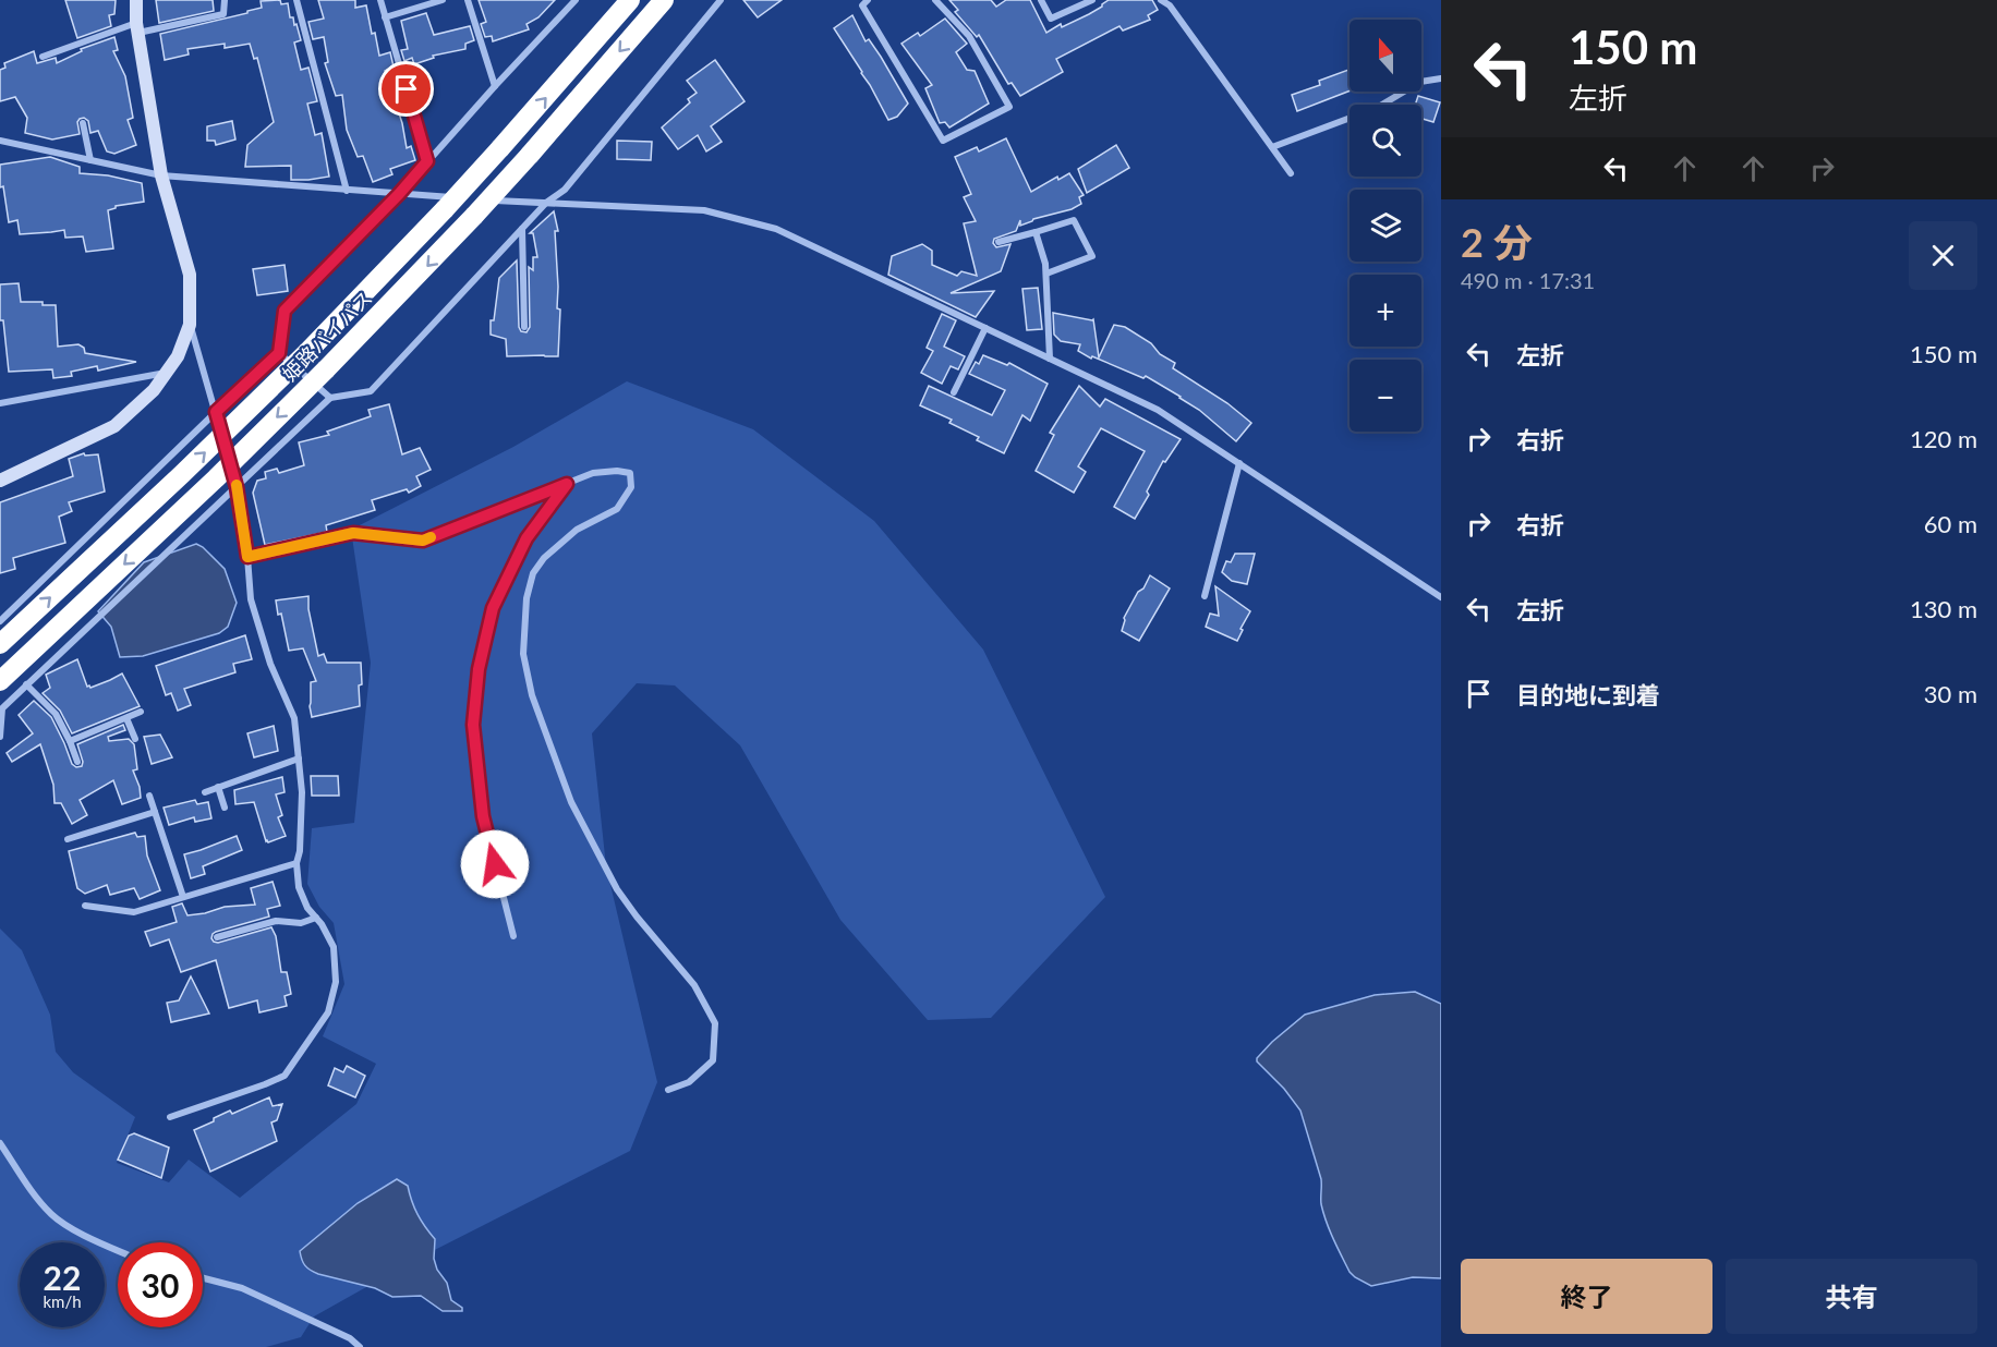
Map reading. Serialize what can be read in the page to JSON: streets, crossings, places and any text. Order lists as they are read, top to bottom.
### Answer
{
  "streets": {
    "highway": ["姫路バイパス"]
  },
  "north": "top",
  "page": {
    "turn": ["150 m", "左折"],
    "map_buttons": ["+", "−"],
    "heading": ["2 分", "490 m · 17:31"],
    "list": [
      {
        "name": "左折",
        "value": "150 m"
      },
      {
        "name": "右折",
        "value": "120 m"
      },
      {
        "name": "右折",
        "value": "60 m"
      },
      {
        "name": "左折",
        "value": "130 m"
      },
      {
        "name": "目的地に到着",
        "value": "30 m"
      }
    ],
    "speed": "22 km/h",
    "limit": "30",
    "buttons": ["終了", "共有"]
  }
}
